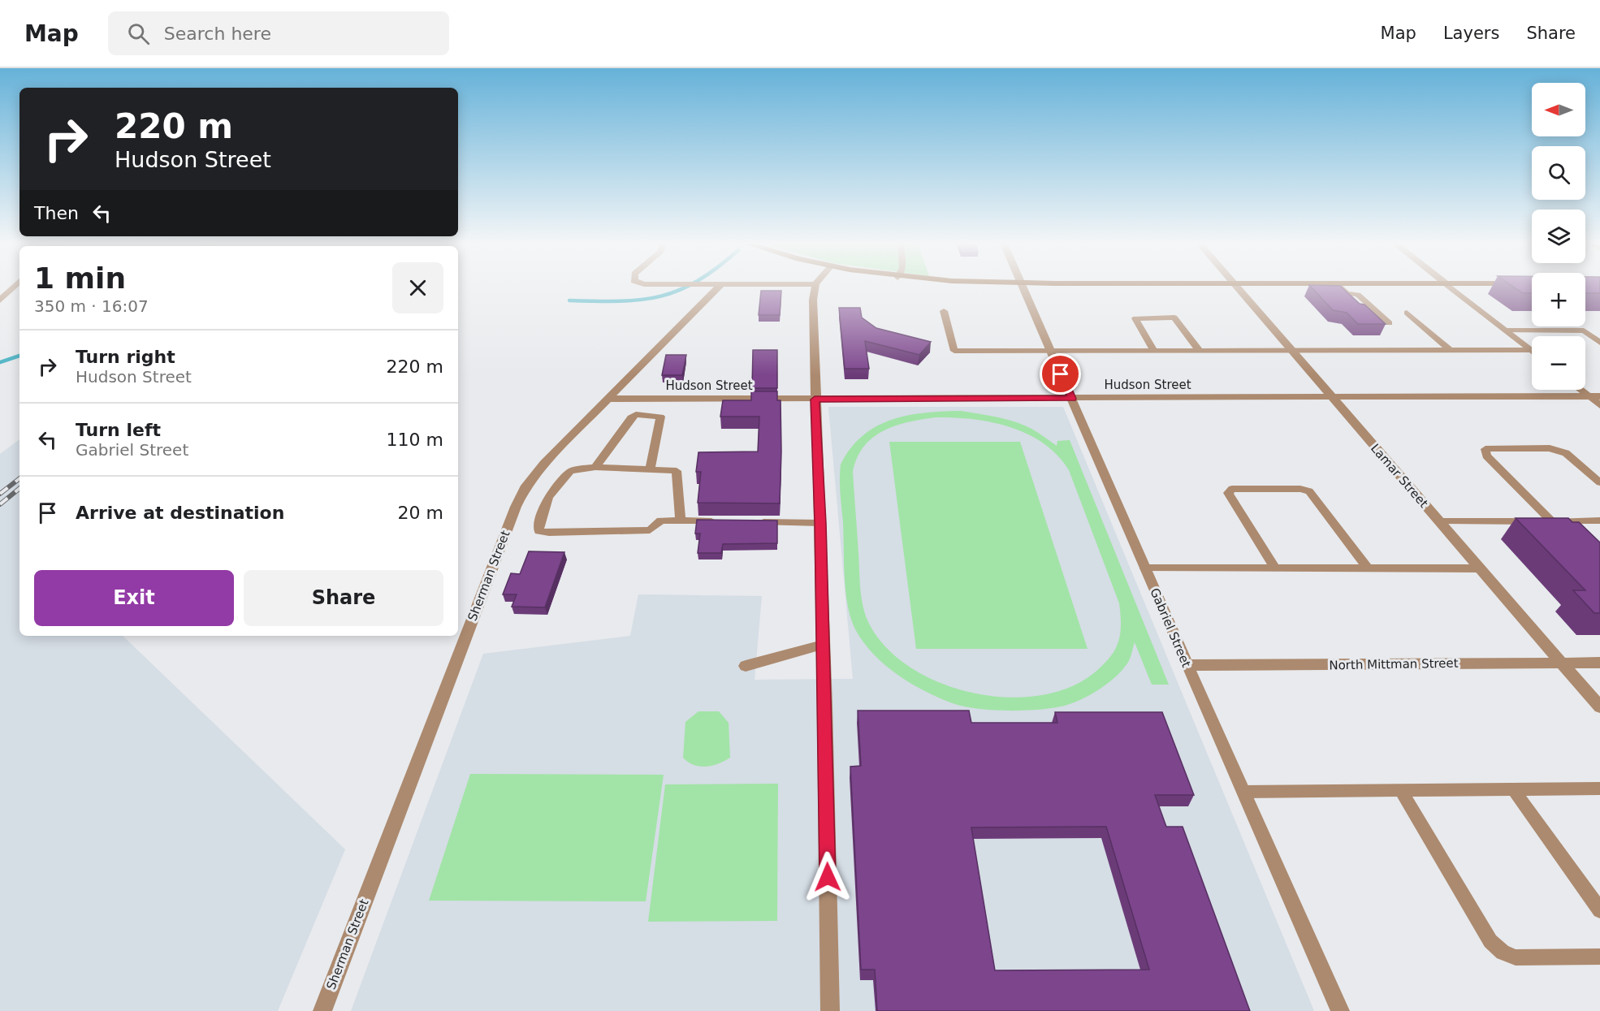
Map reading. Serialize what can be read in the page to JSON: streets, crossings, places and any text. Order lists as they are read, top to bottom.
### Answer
{
  "streets": {
    "street": [
      "Hudson Street",
      "Lamar Street",
      "Sherman Street",
      "Gabriel Street",
      "North Mittman Street"
    ]
  },
  "crossings": [
    ["Hudson Street", "Lamar Street"],
    ["Hudson Street", "Sherman Street"],
    ["Hudson Street", "Gabriel Street"],
    ["Lamar Street", "North Mittman Street"],
    ["Gabriel Street", "North Mittman Street"]
  ],
  "north": "left",
  "page": {
    "header": "Map",
    "search": "Search here",
    "nav": ["Map", "Layers", "Share"],
    "map_buttons": ["+", "−"],
    "turn": ["220 m", "Hudson Street"],
    "then": "Then",
    "heading": ["1 min", "350 m · 16:07"],
    "list": [
      {
        "name": "Turn right",
        "note": "Hudson Street",
        "value": "220 m"
      },
      {
        "name": "Turn left",
        "note": "Gabriel Street",
        "value": "110 m"
      },
      {
        "name": "Arrive at destination",
        "value": "20 m"
      }
    ],
    "buttons": ["Exit", "Share"]
  }
}
